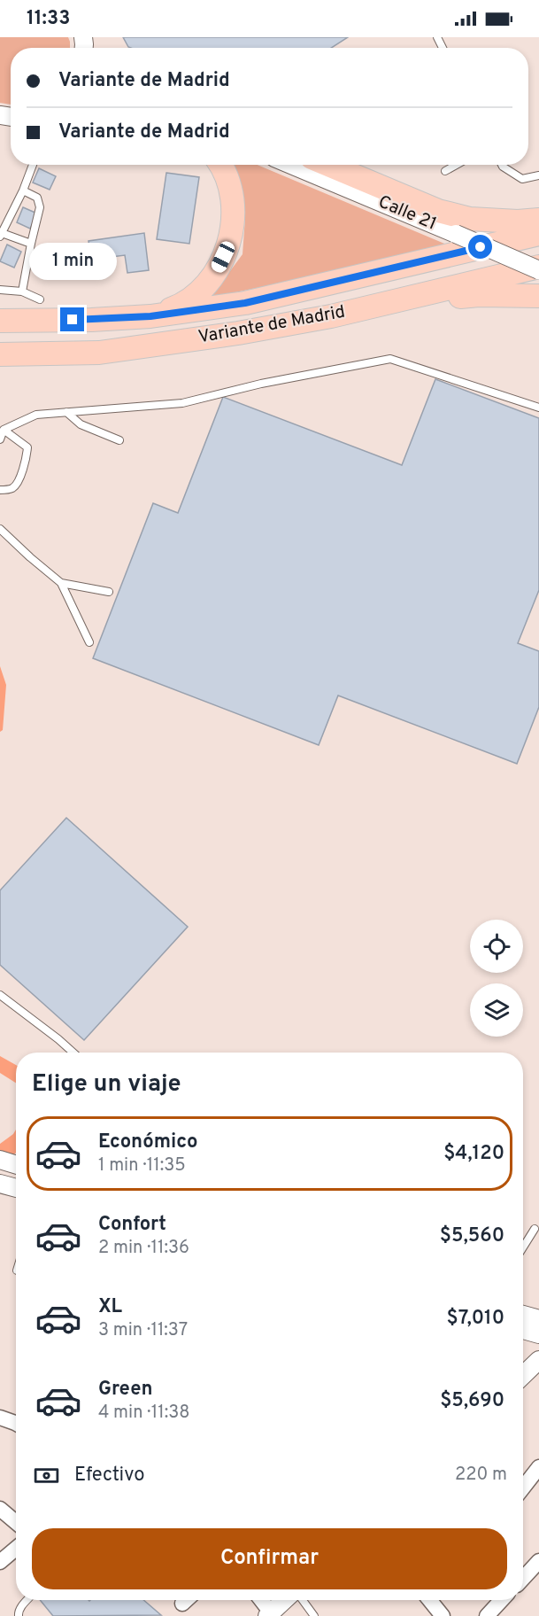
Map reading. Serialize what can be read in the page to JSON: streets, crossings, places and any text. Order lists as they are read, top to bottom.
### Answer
{
  "streets": {
    "main road": ["Variante de Madrid"],
    "street": ["Calle 21"]
  },
  "crossings": [
    ["Calle 21", "Variante de Madrid"]
  ],
  "page": {
    "status": "11:33",
    "banner": ["Variante de Madrid", "Variante de Madrid"],
    "bubble": "1 min",
    "heading": "Elige un viaje",
    "list": [
      {
        "name": "Económico",
        "note": "1 min · 11:35",
        "value": "$4,120"
      },
      {
        "name": "Confort",
        "note": "2 min · 11:36",
        "value": "$5,560"
      },
      {
        "name": "XL",
        "note": "3 min · 11:37",
        "value": "$7,010"
      },
      {
        "name": "Green",
        "note": "4 min · 11:38",
        "value": "$5,690"
      }
    ],
    "pay": ["Efectivo", "220 m"],
    "buttons": "Confirmar"
  }
}
